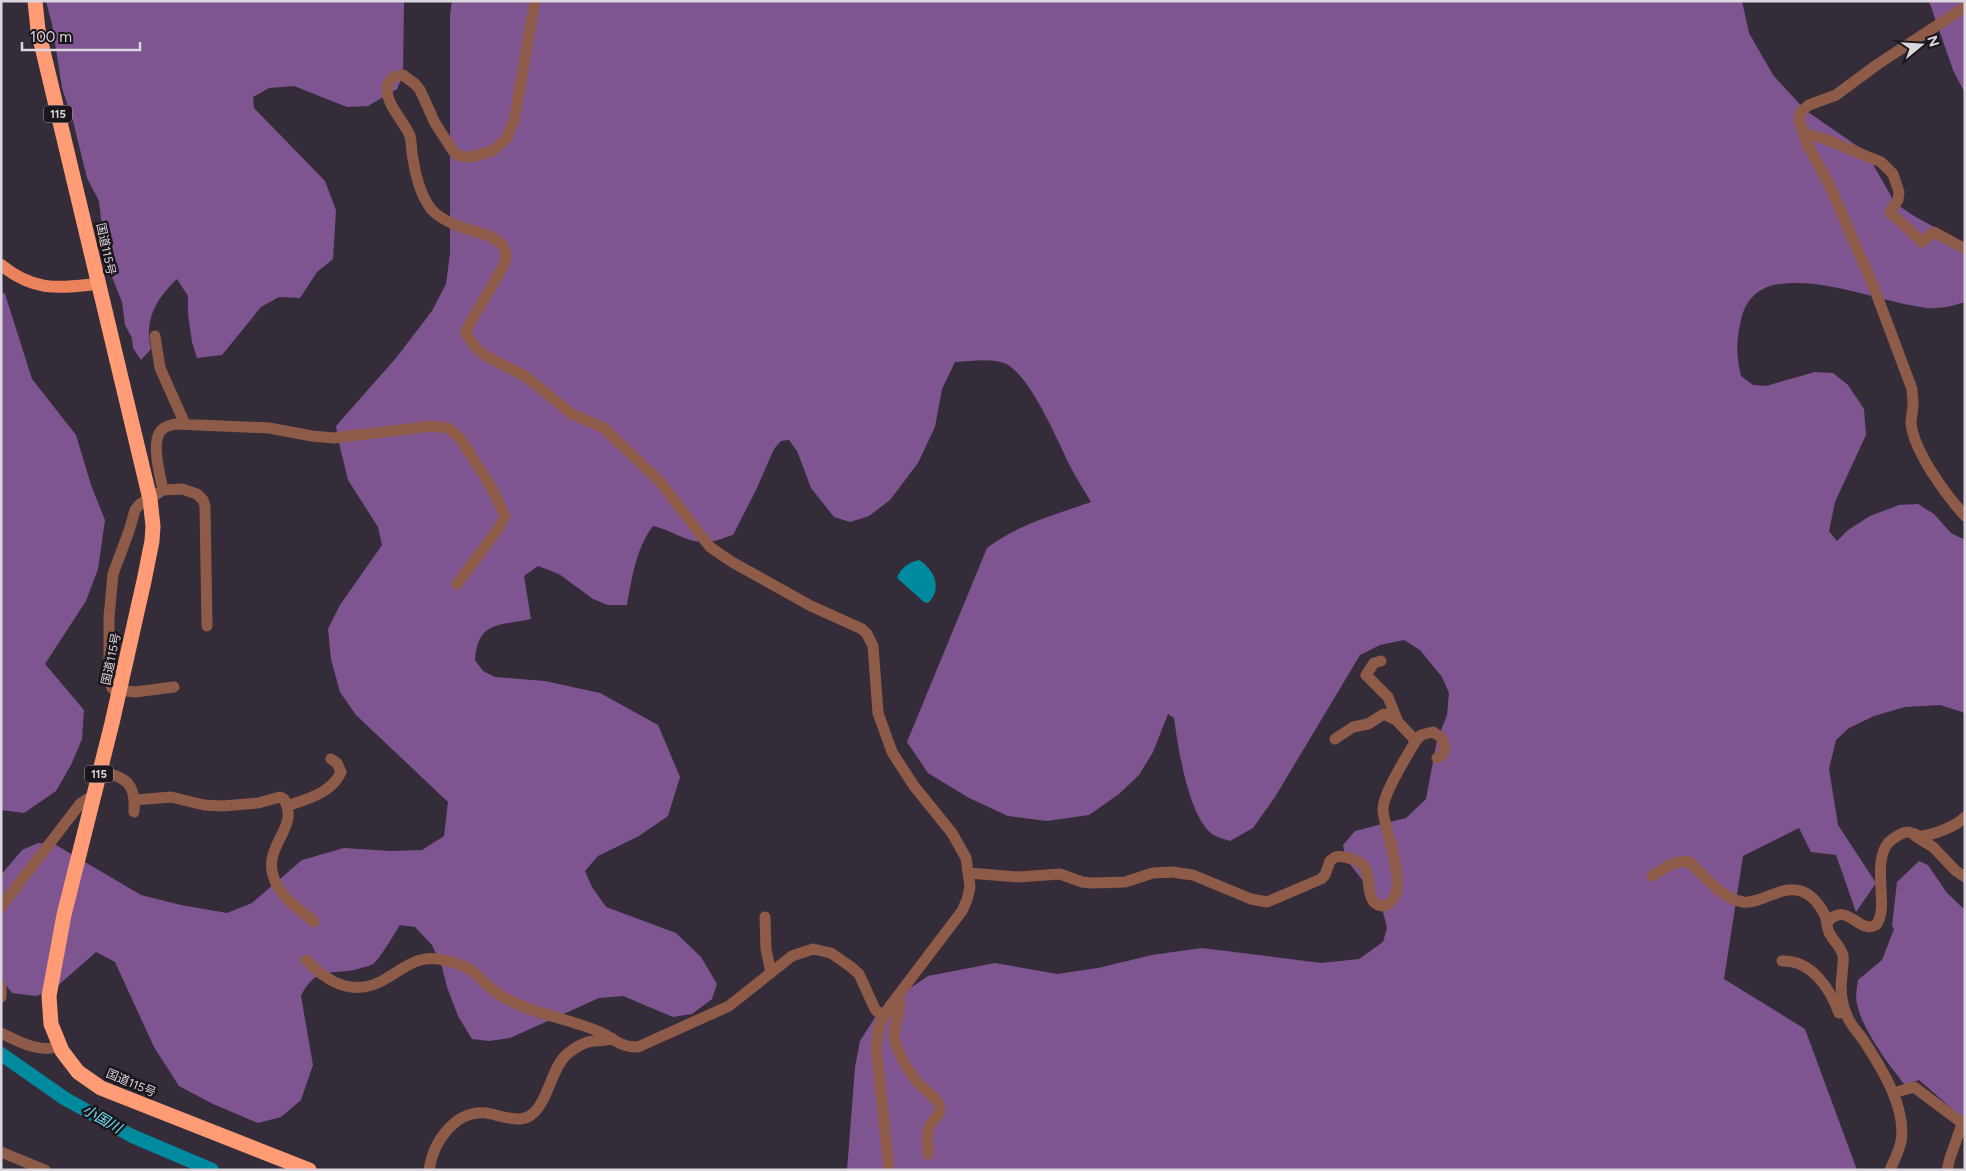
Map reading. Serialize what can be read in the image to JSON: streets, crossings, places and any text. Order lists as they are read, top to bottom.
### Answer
{
  "streets": {
    "highway": ["115", "国道115号"]
  },
  "water": ["小国川"],
  "scale_bar": "100 m",
  "north": "right"
}
